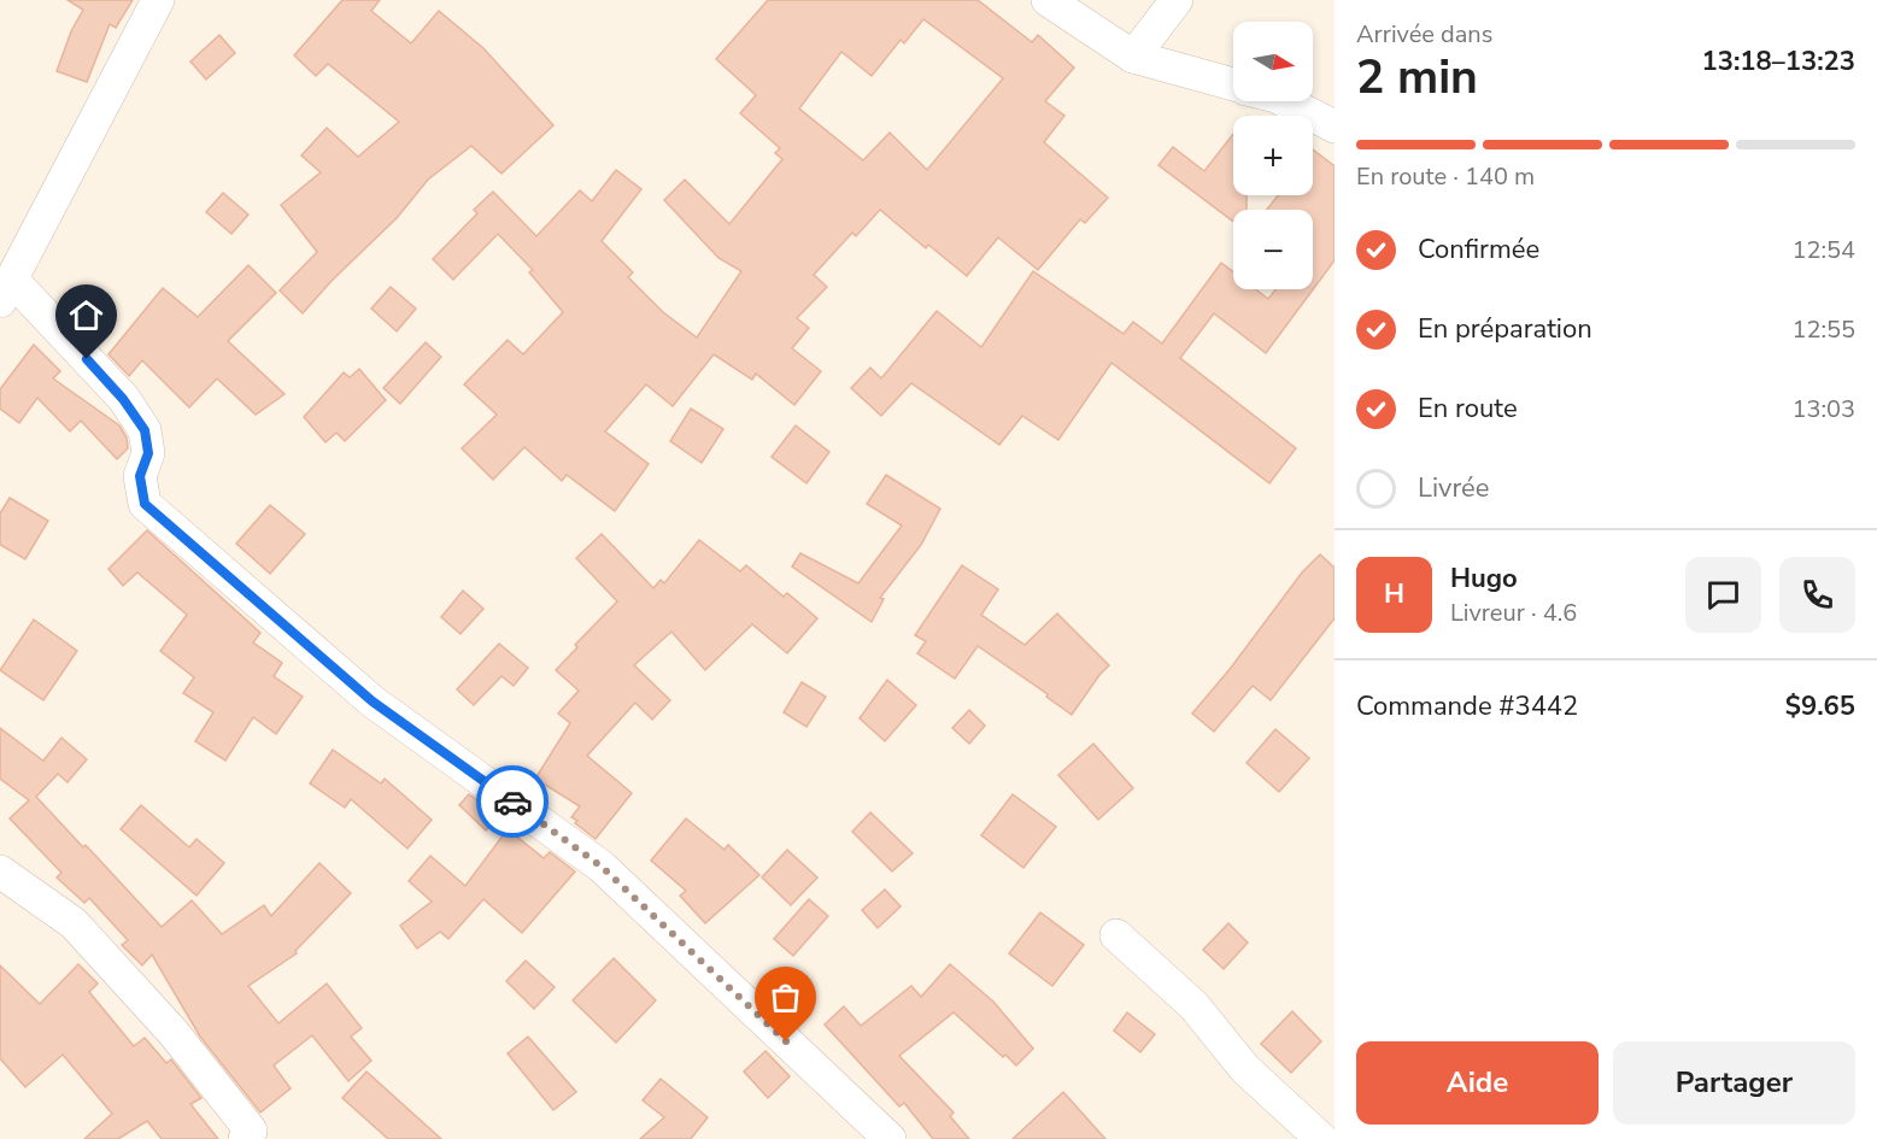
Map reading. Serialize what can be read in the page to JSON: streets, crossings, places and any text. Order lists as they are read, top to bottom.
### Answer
{
  "north": "right",
  "page": {
    "heading": ["2 min", "Arrivée dans", "13:18–13:23"],
    "panel": [
      "Hugo",
      "Livreur · 4.6",
      "Commande #3442",
      "$9.65"
    ],
    "map_buttons": ["+", "−"],
    "bar": "En route · 140 m",
    "list": [
      ["Confirmée", "12:54"],
      ["En préparation", "12:55"],
      ["En route", "13:03"],
      "Livrée"
    ],
    "round": "H",
    "buttons": ["Aide", "Partager"]
  }
}
